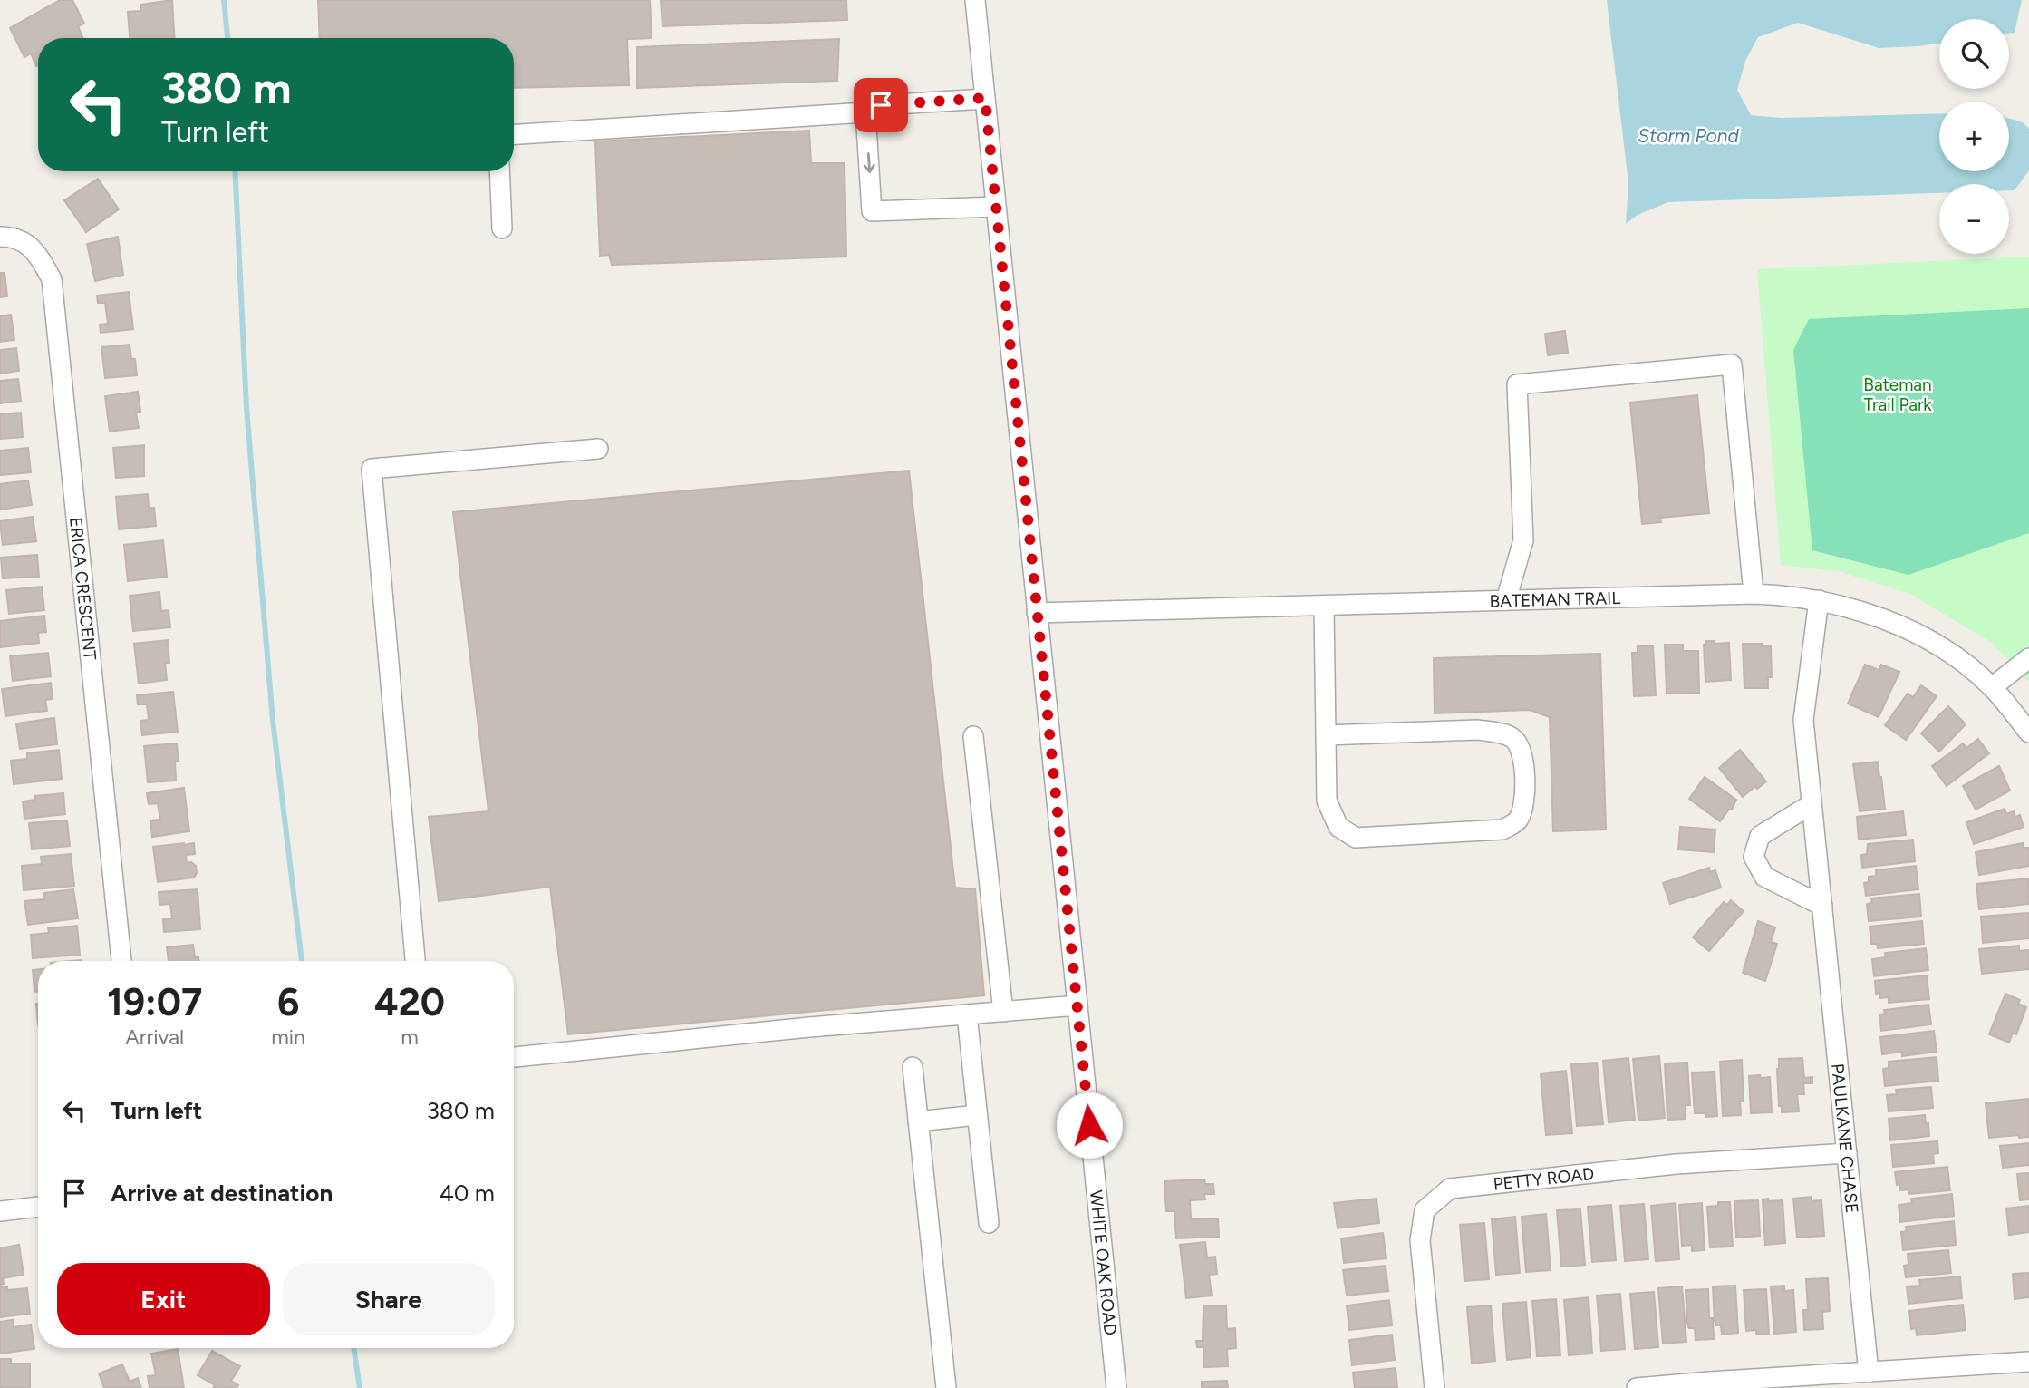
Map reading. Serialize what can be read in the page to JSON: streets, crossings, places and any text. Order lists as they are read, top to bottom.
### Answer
{
  "streets": {
    "street": [
      "ERICA CRESCENT",
      "BATEMAN TRAIL",
      "PAULKANE CHASE",
      "PETTY ROAD",
      "WHITE OAK ROAD"
    ]
  },
  "crossings": [
    ["BATEMAN TRAIL", "PAULKANE CHASE"],
    ["BATEMAN TRAIL", "WHITE OAK ROAD"],
    ["PAULKANE CHASE", "PETTY ROAD"]
  ],
  "water": ["Storm Pond"],
  "parks": ["Bateman Trail Park"],
  "page": {
    "map_buttons": ["+", "−"],
    "turn": ["380 m", "Turn left"],
    "eta": [
      "19:07",
      "Arrival",
      "6",
      "min",
      "420",
      "m"
    ],
    "list": [
      {
        "name": "Turn left",
        "value": "380 m"
      },
      {
        "name": "Arrive at destination",
        "value": "40 m"
      }
    ],
    "buttons": ["Exit", "Share"]
  }
}
